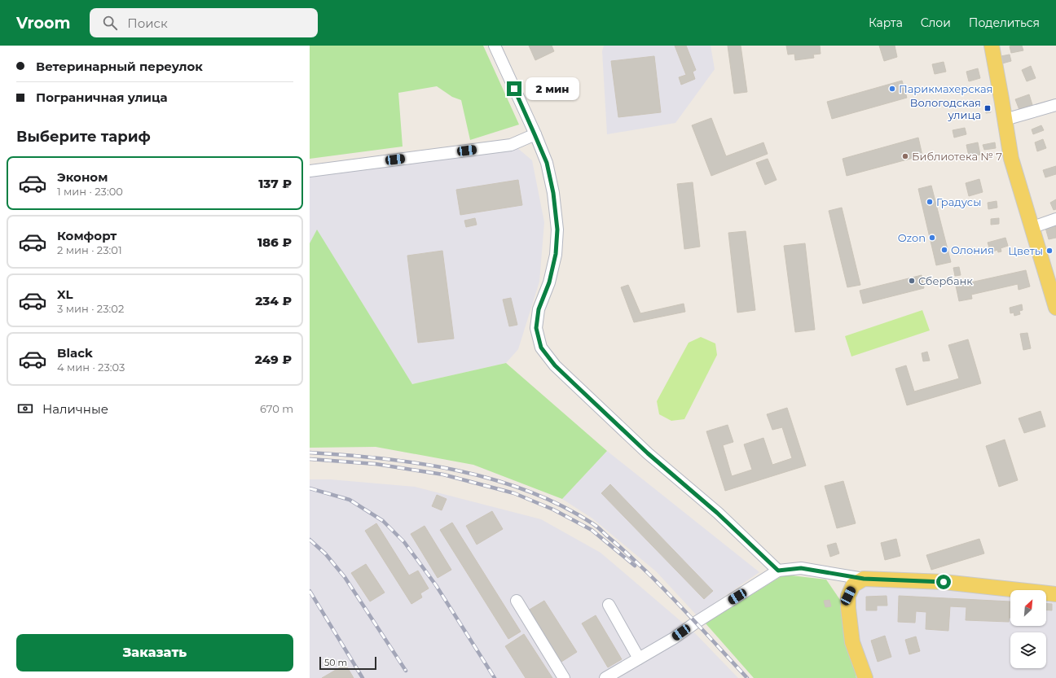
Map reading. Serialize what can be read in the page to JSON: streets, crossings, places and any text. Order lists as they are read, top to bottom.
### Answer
{
  "places": {
    "other": [
      "Парикмахерская",
      "Библиотека № 7",
      "Градусы",
      "Ozon",
      "Олония",
      "Цветы",
      "Сбербанк"
    ],
    "transit": ["Вологодская улица"]
  },
  "scale_bar": "50 m",
  "north": "top right",
  "page": {
    "header": "Vroom",
    "search": "Поиск",
    "nav": ["Карта", "Слои", "Поделиться"],
    "banner": ["Ветеринарный переулок", "Пограничная улица"],
    "bubble": "2 мин",
    "heading": "Выберите тариф",
    "list": [
      {
        "name": "Эконом",
        "note": "1 мин · 23:00",
        "value": "137 ₽"
      },
      {
        "name": "Комфорт",
        "note": "2 мин · 23:01",
        "value": "186 ₽"
      },
      {
        "name": "XL",
        "note": "3 мин · 23:02",
        "value": "234 ₽"
      },
      {
        "name": "Black",
        "note": "4 мин · 23:03",
        "value": "249 ₽"
      }
    ],
    "pay": ["Наличные", "670 m"],
    "buttons": "Заказать",
    "scale": "50 m"
  }
}
